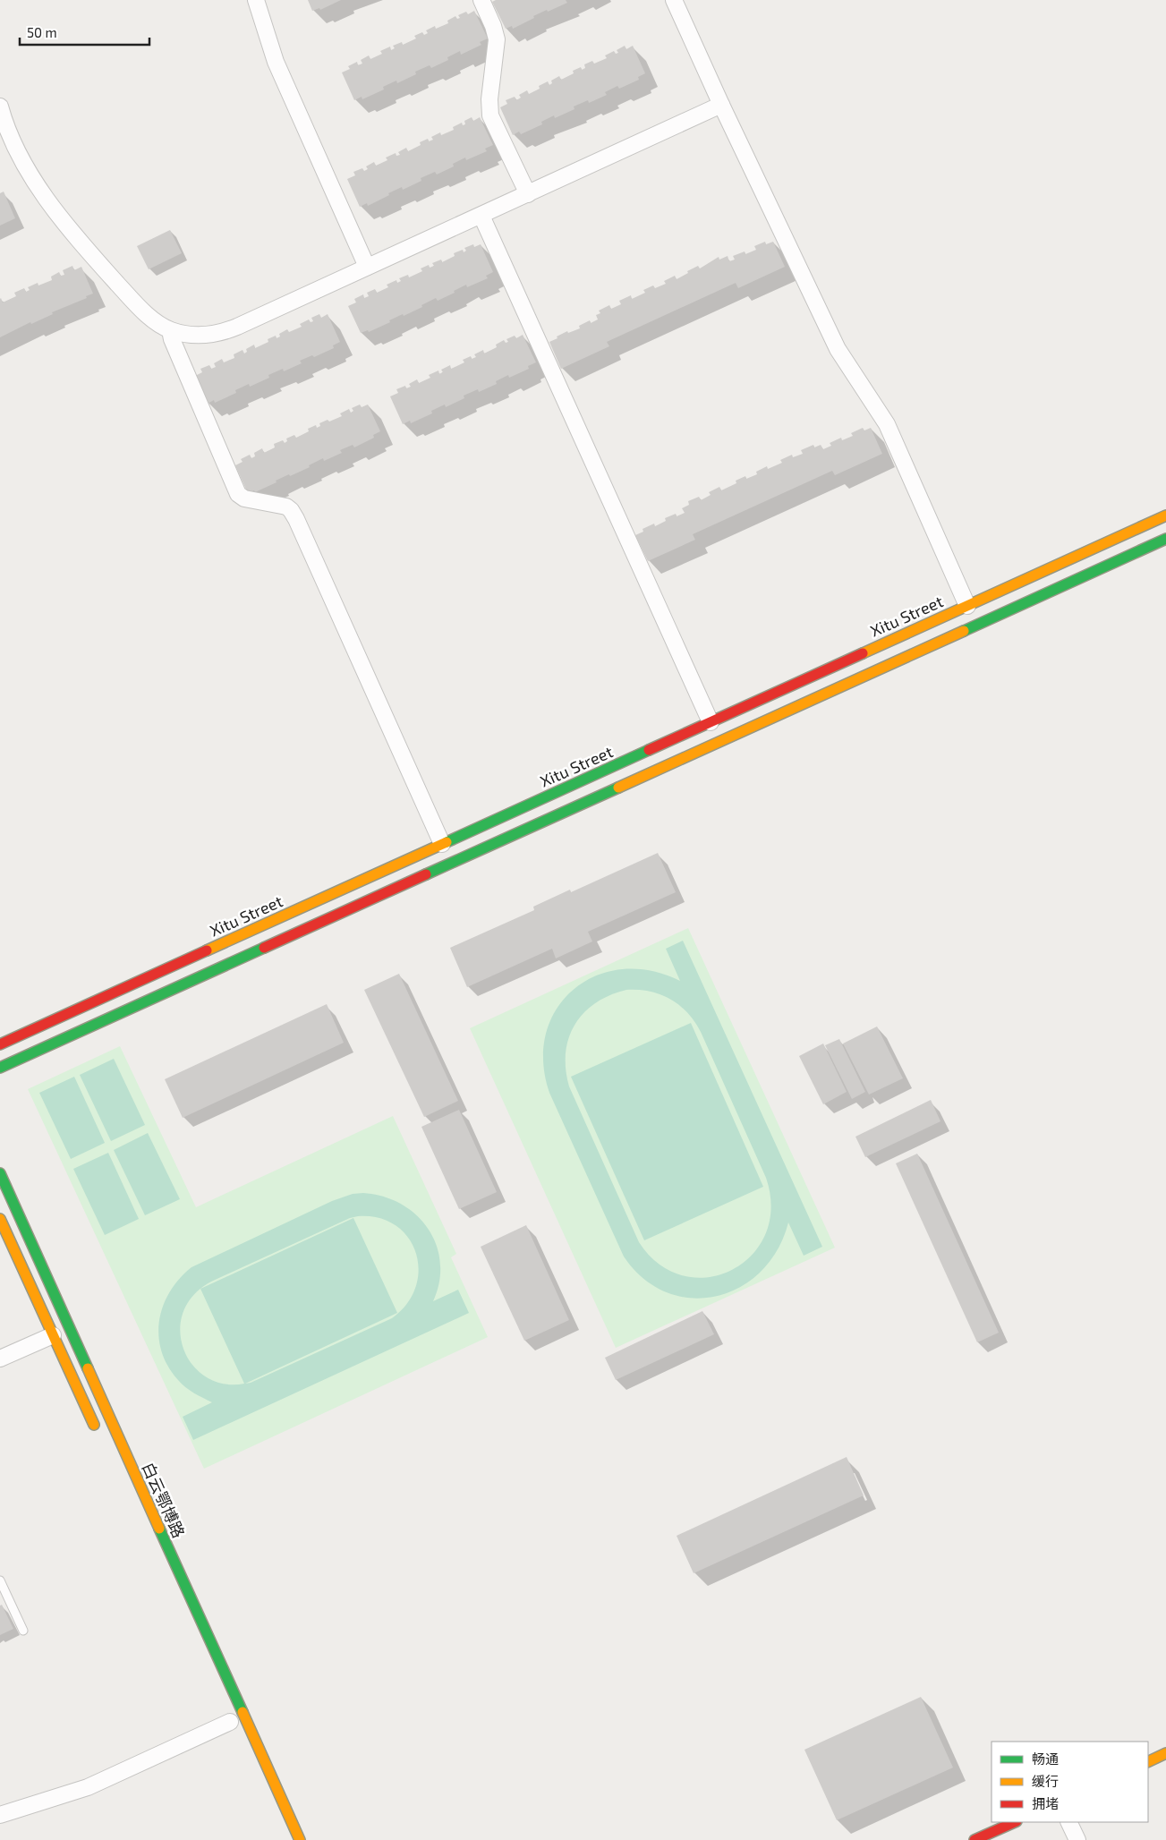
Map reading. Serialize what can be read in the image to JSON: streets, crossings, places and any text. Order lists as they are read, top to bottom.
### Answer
{
  "streets": {
    "main road": ["Xitu Street", "白云鄂博路"]
  },
  "legend": ["畅通", "缓行", "拥堵"],
  "scale_bar": "50 m"
}
